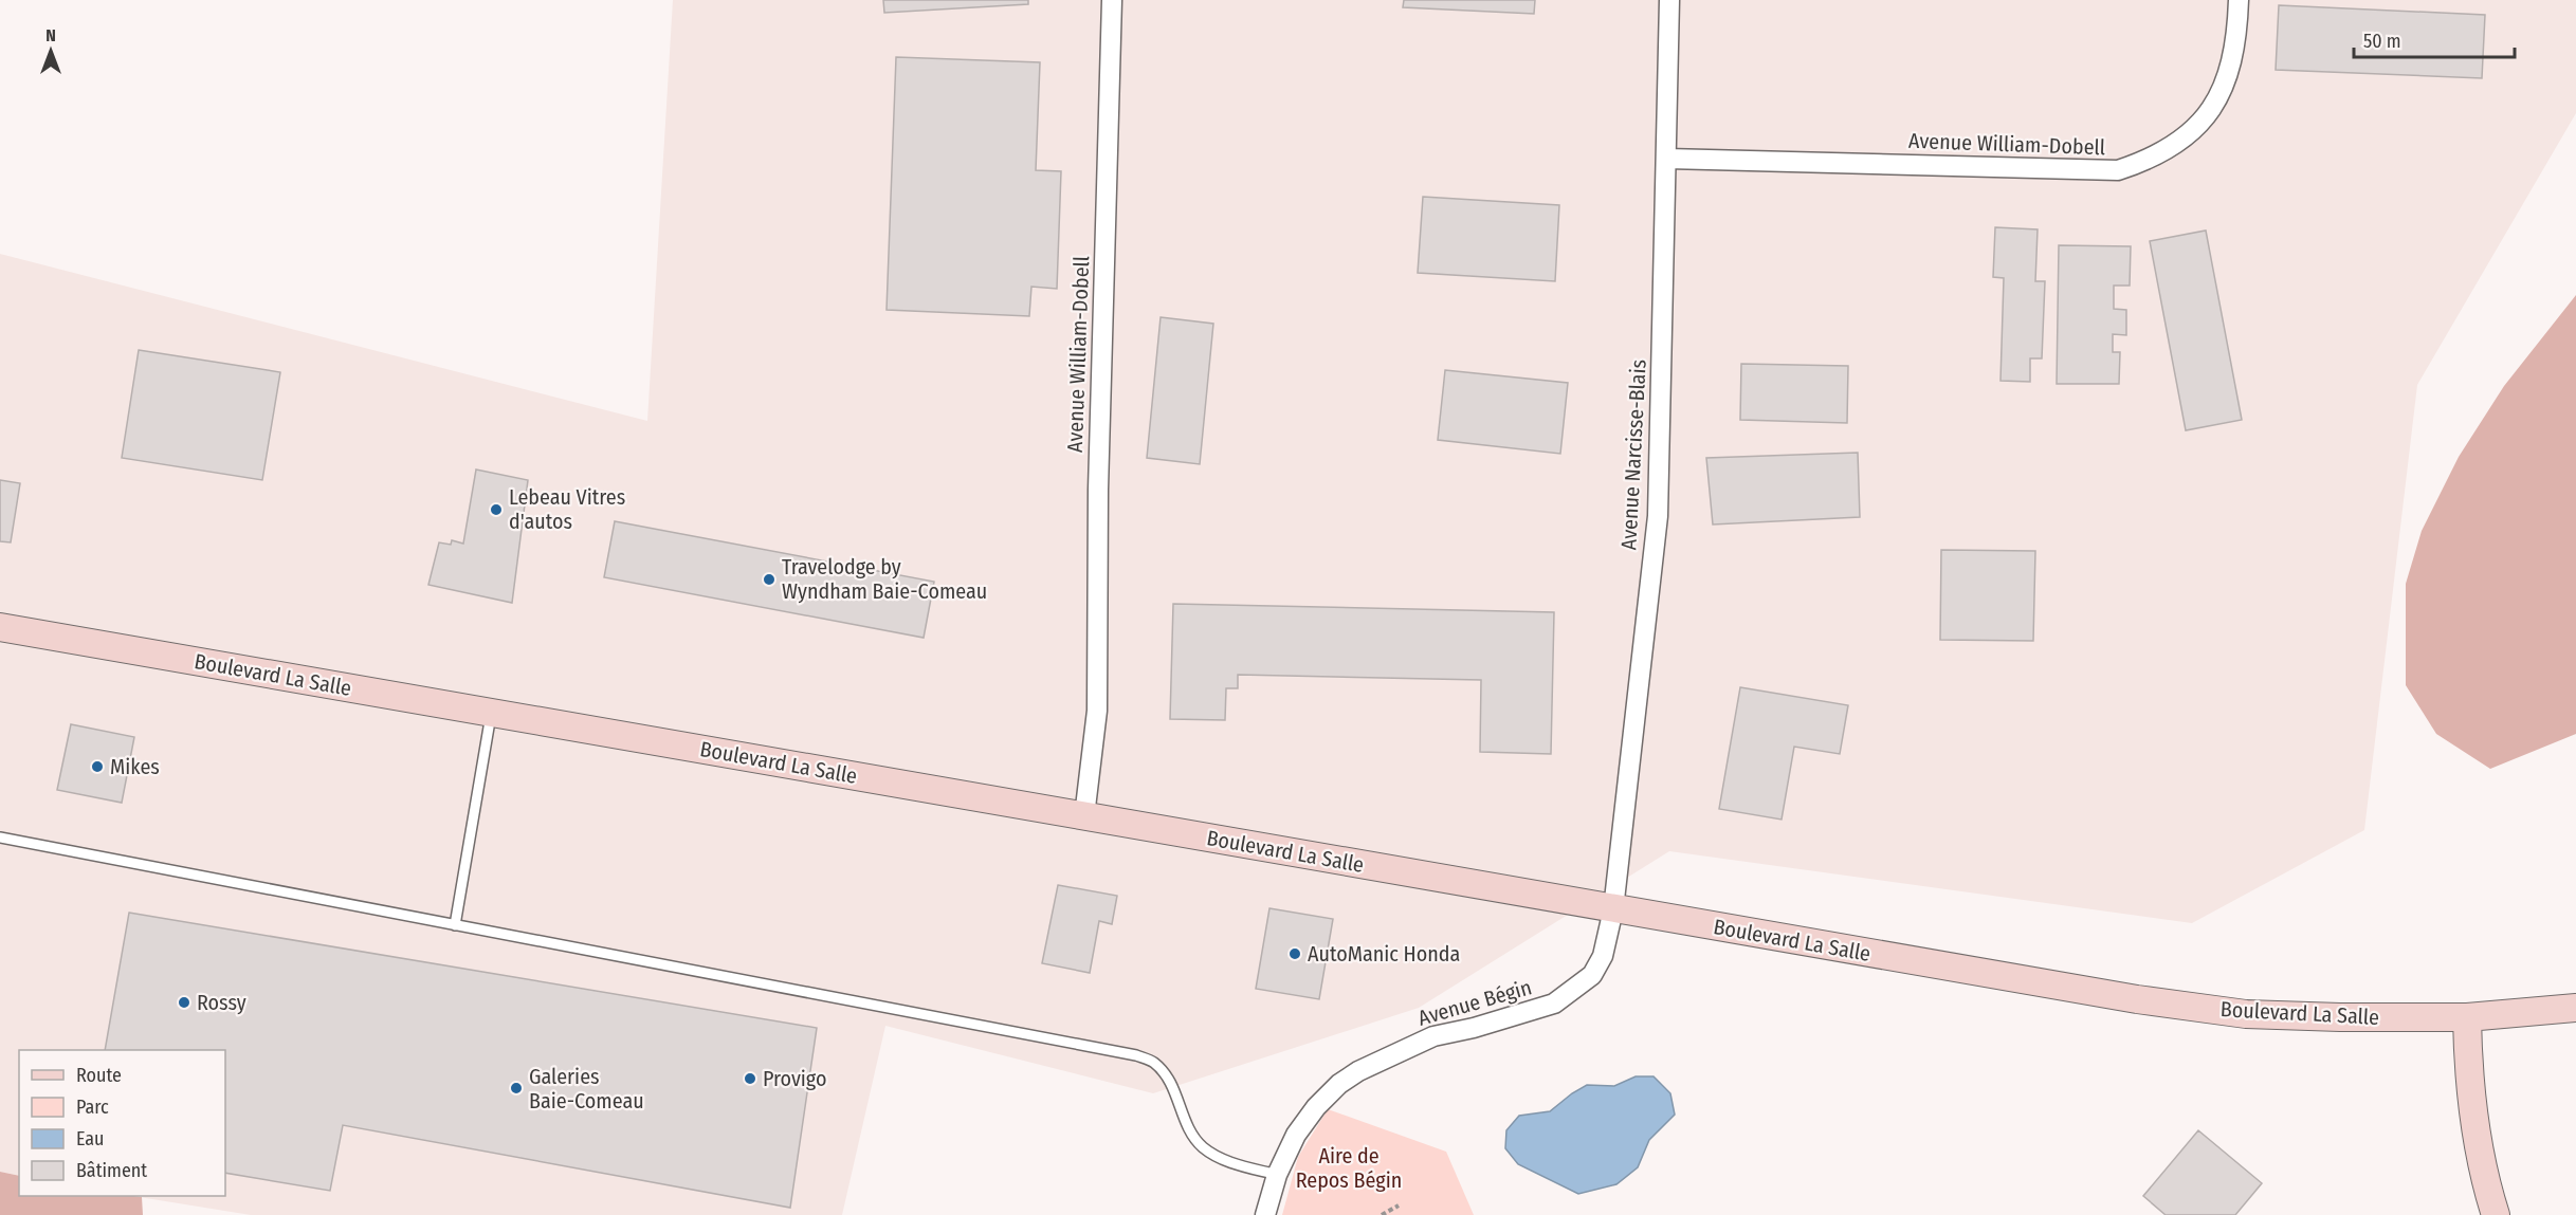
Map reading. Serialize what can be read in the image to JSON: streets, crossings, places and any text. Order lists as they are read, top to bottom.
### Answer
{
  "streets": {
    "street": [
      "Avenue William-Dobell",
      "Avenue Narcisse-Blais",
      "Boulevard La Salle",
      "Avenue Bégin"
    ]
  },
  "crossings": [
    ["Avenue William-Dobell", "Avenue Narcisse-Blais"],
    ["Avenue William-Dobell", "Boulevard La Salle"],
    ["Avenue Narcisse-Blais", "Boulevard La Salle"],
    ["Avenue Narcisse-Blais", "Avenue Bégin"],
    ["Boulevard La Salle", "Avenue Bégin"]
  ],
  "parks": ["Aire de Repos Bégin"],
  "places": [
    "Lebeau Vitres d'autos",
    "Travelodge by Wyndham Baie-Comeau",
    "Mikes",
    "AutoManic Honda",
    "Rossy",
    "Provigo",
    "Galeries Baie-Comeau"
  ],
  "legend": [
    "Route",
    "Parc",
    "Eau",
    "Bâtiment"
  ],
  "scale_bar": "50 m",
  "north": "top"
}
